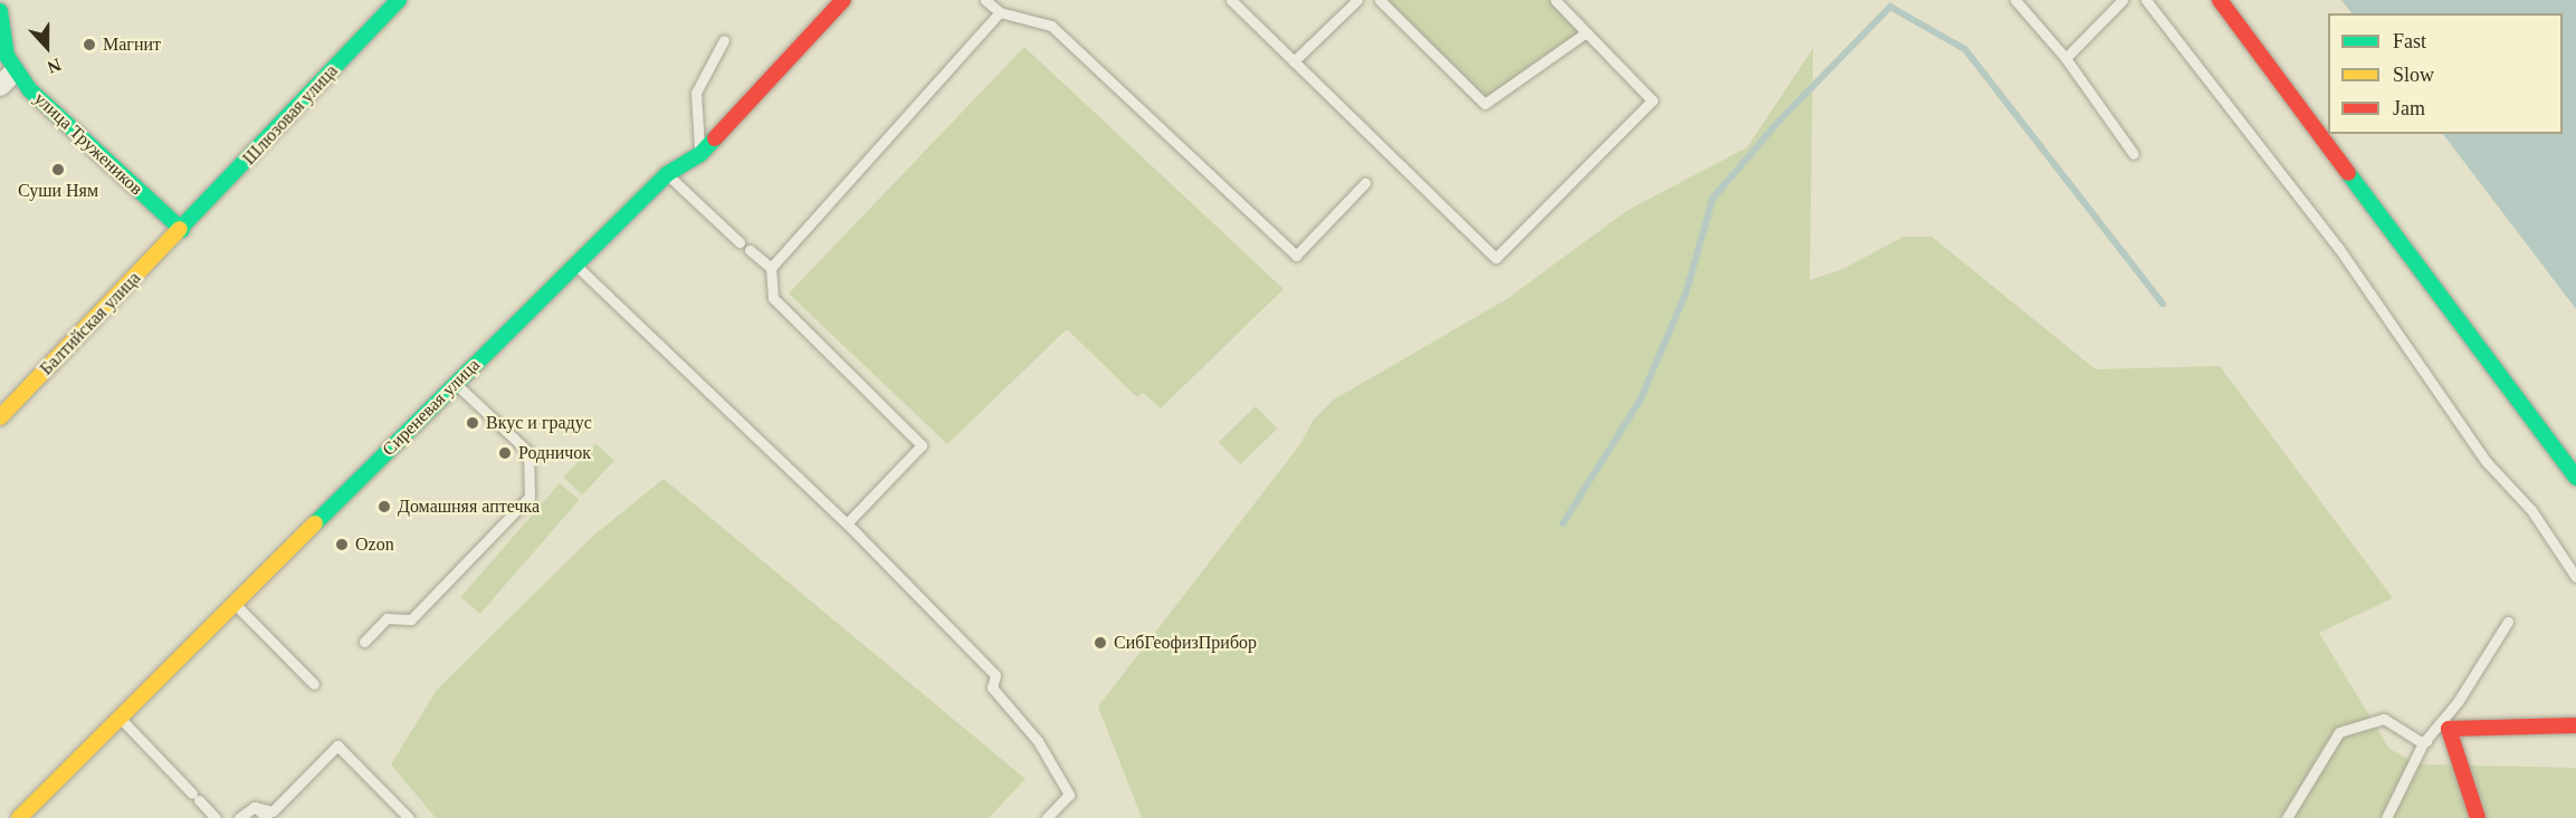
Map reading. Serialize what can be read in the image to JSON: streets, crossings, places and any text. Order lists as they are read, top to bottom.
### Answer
{
  "streets": {
    "street": [
      "Шлюзовая улица",
      "улица Тружеников",
      "Балтийская улица",
      "Сиреневая улица"
    ]
  },
  "crossings": [
    ["Шлюзовая улица", "улица Тружеников"],
    ["Шлюзовая улица", "Балтийская улица"],
    ["улица Тружеников", "Балтийская улица"]
  ],
  "places": [
    "Магнит",
    "Суши Ням",
    "Вкус и градус",
    "Родничок",
    "Домашняя аптечка",
    "Ozon",
    "СибГеофизПрибор"
  ],
  "legend": ["Fast", "Slow", "Jam"],
  "north": "bottom"
}
